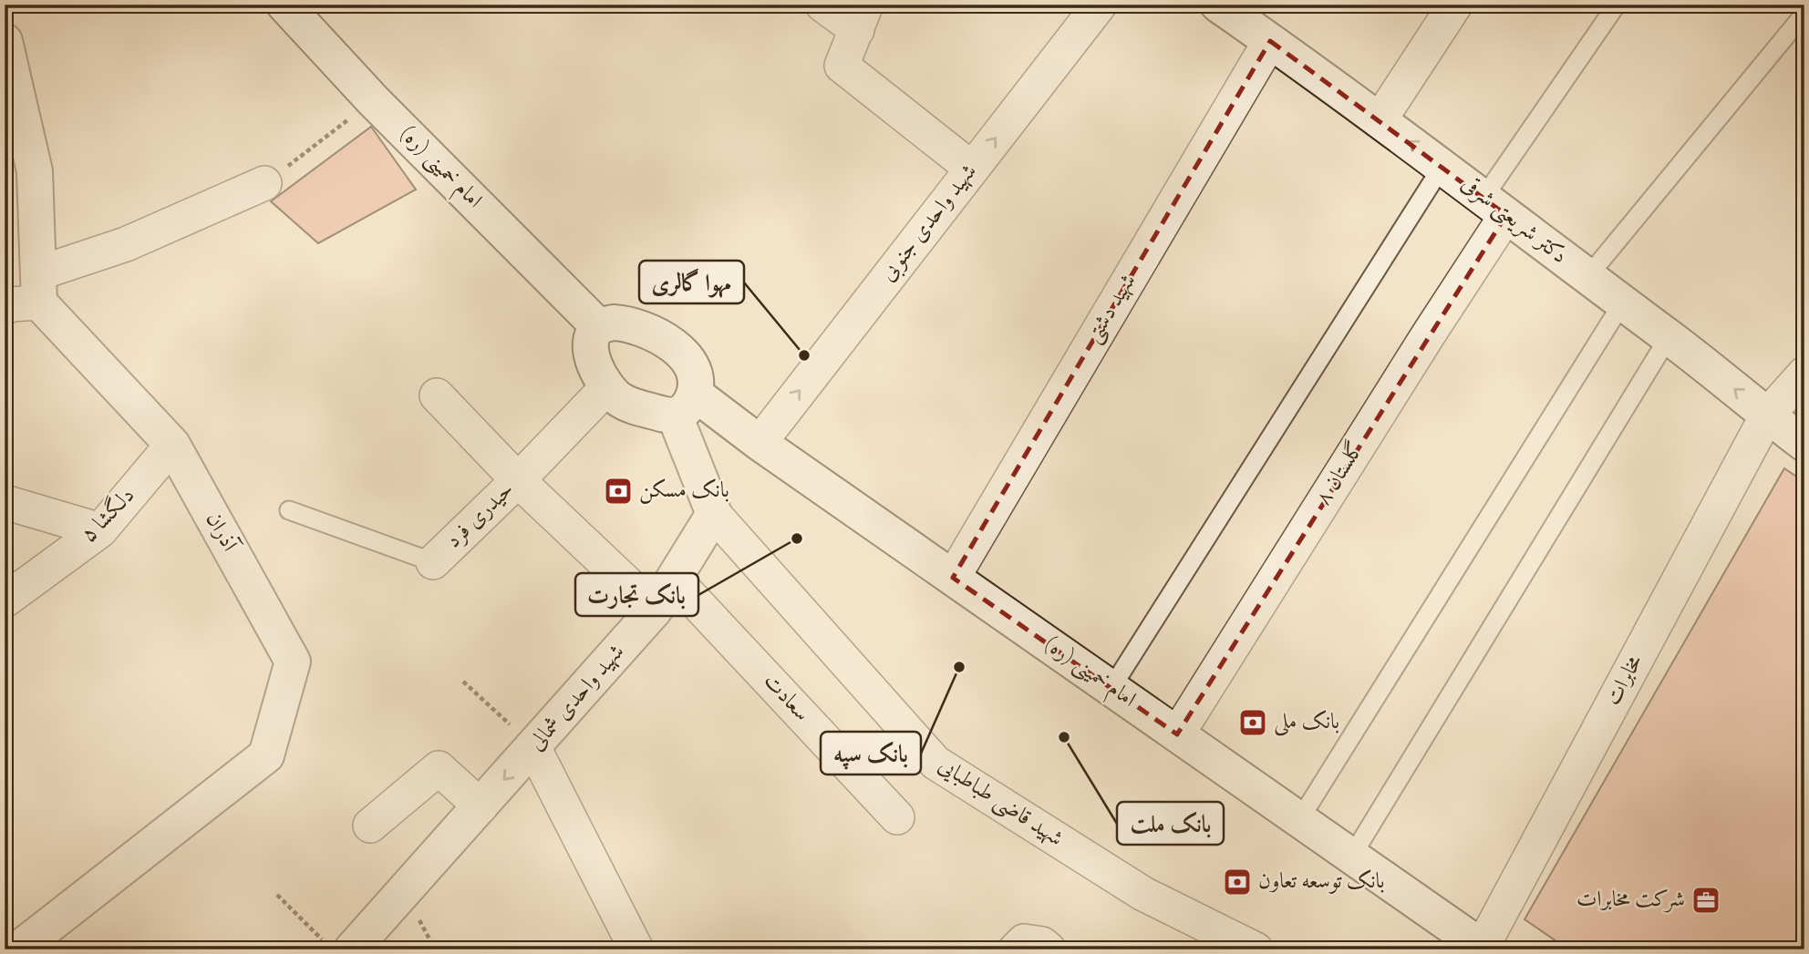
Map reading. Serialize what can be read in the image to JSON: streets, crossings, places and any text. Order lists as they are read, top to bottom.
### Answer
{
  "streets": {
    "main road": [
      "امام خمینی (ره)",
      "دکتر شریعتی شرقی",
      "آذران",
      "شهید واحدی شمالی"
    ],
    "street": [
      "شهید واحدی جنوبی",
      "شهید دشتی",
      "گلستان ۸",
      "دلگشا ۵",
      "حیدری فرد",
      "مخابرات",
      "سعادت",
      "شهید قاضی طباطبایی"
    ]
  },
  "crossings": [
    ["امام خمینی (ره)", "شهید واحدی جنوبی"],
    ["امام خمینی (ره)", "شهید دشتی"],
    ["امام خمینی (ره)", "گلستان ۸"],
    ["امام خمینی (ره)", "حیدری فرد"],
    ["امام خمینی (ره)", "مخابرات"],
    ["دکتر شریعتی شرقی", "شهید دشتی"],
    ["دکتر شریعتی شرقی", "گلستان ۸"],
    ["دکتر شریعتی شرقی", "مخابرات"],
    ["دلگشا ۵", "آذران"],
    ["شهید واحدی شمالی", "سعادت"],
    ["شهید واحدی شمالی", "شهید قاضی طباطبایی"]
  ],
  "one_way": ["شهید واحدی جنوبی"],
  "places": {
    "other": [
      "مهوا گالری",
      "بانک تجارت",
      "بانک سپه",
      "بانک ملت"
    ],
    "bank": ["بانک مسکن", "بانک ملی", "بانک توسعه تعاون"],
    "office": ["شرکت مخابرات"]
  }
}
